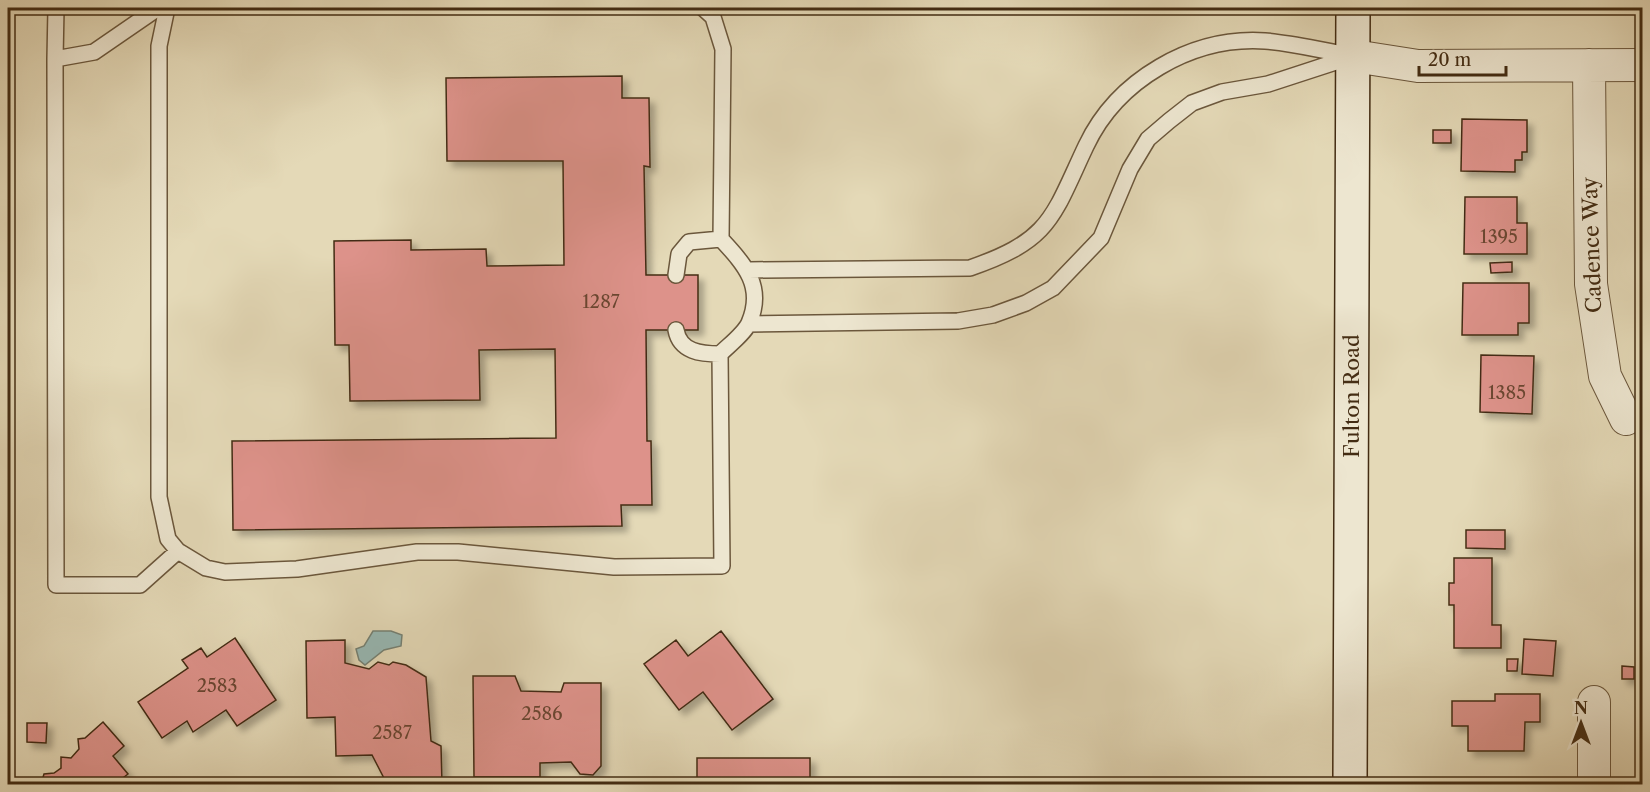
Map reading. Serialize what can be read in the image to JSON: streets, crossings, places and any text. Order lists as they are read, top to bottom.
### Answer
{
  "streets": {
    "main road": ["Fulton Road"],
    "street": ["Cadence Way"]
  },
  "house_numbers": [
    "1395",
    "1287",
    "1385",
    "2583",
    "2586",
    "2587"
  ],
  "scale_bar": "20 m",
  "north": "top"
}
